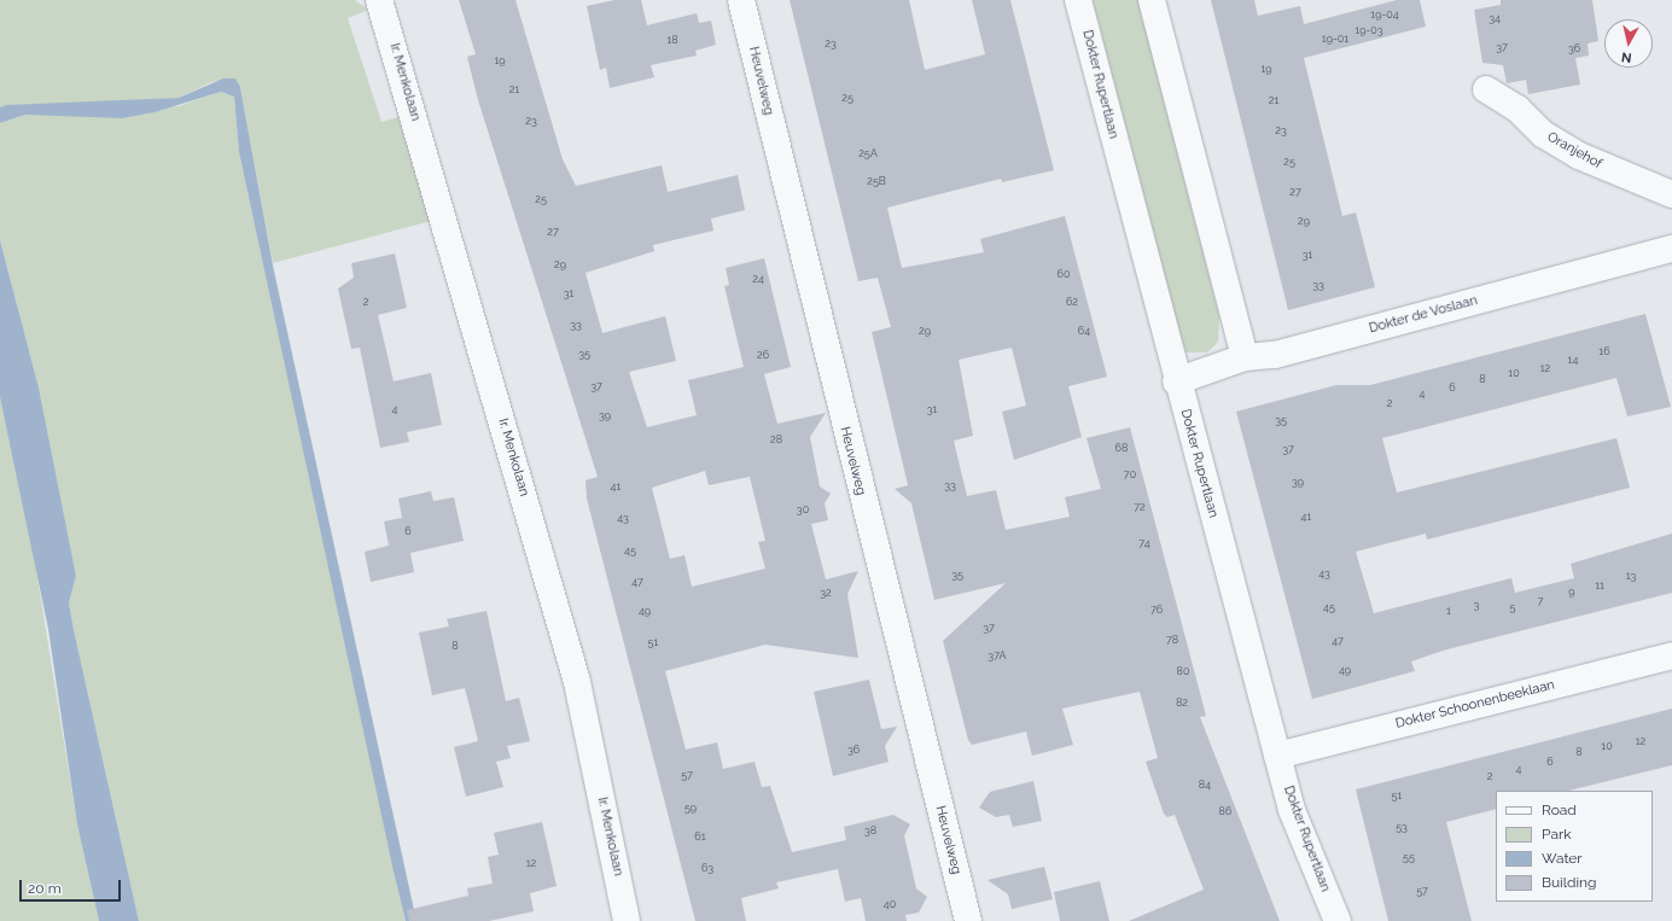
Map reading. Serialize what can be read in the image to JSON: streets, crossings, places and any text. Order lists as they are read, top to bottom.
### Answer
{
  "streets": {
    "street": [
      "Heuvelweg",
      "Ir. Menkolaan",
      "Dokter Rupertlaan",
      "Oranjehof",
      "Dokter de Voslaan",
      "Dokter Schoonenbeeklaan"
    ]
  },
  "crossings": [
    ["Dokter Rupertlaan", "Dokter de Voslaan"],
    ["Dokter Rupertlaan", "Dokter Schoonenbeeklaan"]
  ],
  "house_numbers": [
    "19-04",
    "34",
    "19-03",
    "19-01",
    "18",
    "23",
    "37",
    "36",
    "19",
    "19",
    "21",
    "25",
    "21",
    "23",
    "23",
    "25A",
    "25",
    "25B",
    "27",
    "25",
    "29",
    "27",
    "31",
    "29",
    "60",
    "24",
    "33",
    "31",
    "2",
    "62",
    "33",
    "29",
    "64",
    "16",
    "35",
    "26",
    "14",
    "12",
    "10",
    "8",
    "37",
    "6",
    "4",
    "2",
    "4",
    "31",
    "39",
    "35",
    "28",
    "68",
    "37",
    "70",
    "39",
    "33",
    "41",
    "72",
    "30",
    "41",
    "43",
    "6",
    "74",
    "45",
    "43",
    "35",
    "13",
    "47",
    "11",
    "9",
    "32",
    "7",
    "3",
    "45",
    "5",
    "76",
    "49",
    "1",
    "37",
    "78",
    "47",
    "51",
    "8",
    "37A",
    "49",
    "80",
    "82",
    "12",
    "10",
    "36",
    "8",
    "6",
    "4",
    "57",
    "2",
    "84",
    "51",
    "59",
    "86",
    "53",
    "38",
    "61",
    "55",
    "12",
    "63",
    "57",
    "40"
  ],
  "legend": [
    "Road",
    "Park",
    "Water",
    "Building"
  ],
  "scale_bar": "20 m",
  "north": "bottom"
}
